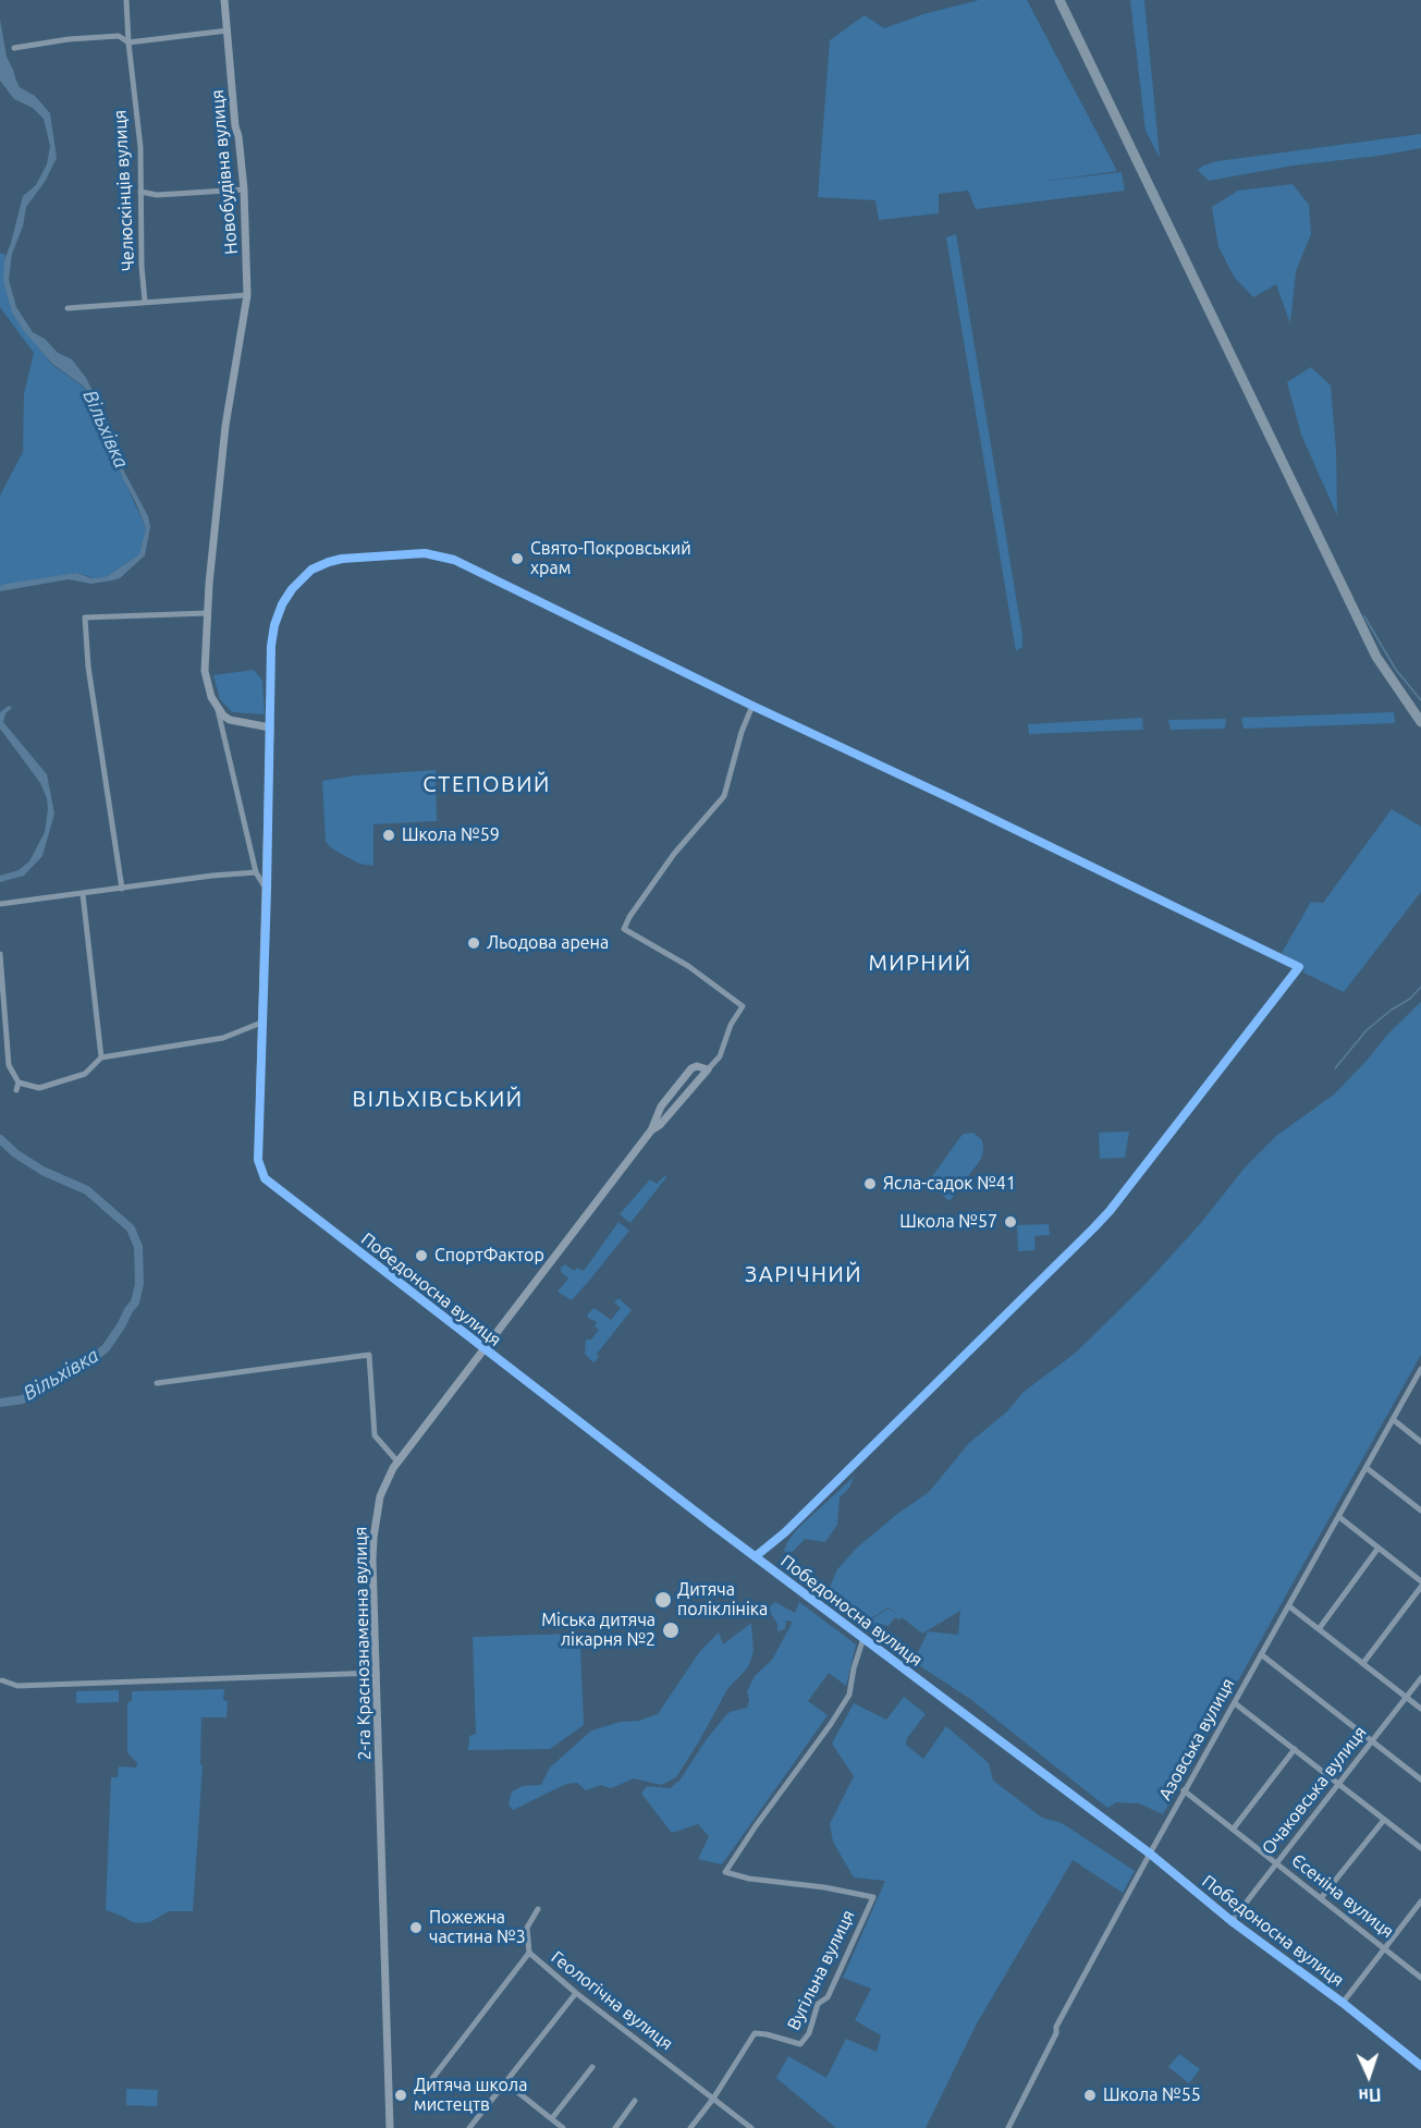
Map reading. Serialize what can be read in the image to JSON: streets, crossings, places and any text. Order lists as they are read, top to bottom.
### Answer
{
  "streets": {
    "street": [
      "Новобудівна вулиця",
      "Челюскінців вулиця",
      "Победоносна вулиця",
      "2-га Краснознаменна вулиця",
      "Азовська вулиця",
      "Очаковська вулиця",
      "Єсеніна вулиця",
      "Вугільна вулиця",
      "Геологічна вулиця"
    ]
  },
  "crossings": [
    ["Победоносна вулиця", "2-га Краснознаменна вулиця"],
    ["Победоносна вулиця", "Азовська вулиця"],
    ["Победоносна вулиця", "Очаковська вулиця"],
    ["Победоносна вулиця", "Вугільна вулиця"],
    ["Азовська вулиця", "Єсеніна вулиця"],
    ["Очаковська вулиця", "Єсеніна вулиця"],
    ["Вугільна вулиця", "Геологічна вулиця"]
  ],
  "districts": [
    "СТЕПОВИЙ",
    "МИРНИЙ",
    "ВІЛЬХІВСЬКИЙ",
    "ЗАРІЧНИЙ"
  ],
  "water": ["Вільхівка"],
  "places": [
    "Свято-Покровський храм",
    "Школа №59",
    "Льодова арена",
    "Ясла-садок №41",
    "Школа №57",
    "СпортФактор",
    "Дитяча поліклініка",
    "Міська дитяча лікарня №2",
    "Пожежна частина №3",
    "Дитяча школа мистецтв",
    "Школа №55"
  ],
  "north": "bottom"
}
